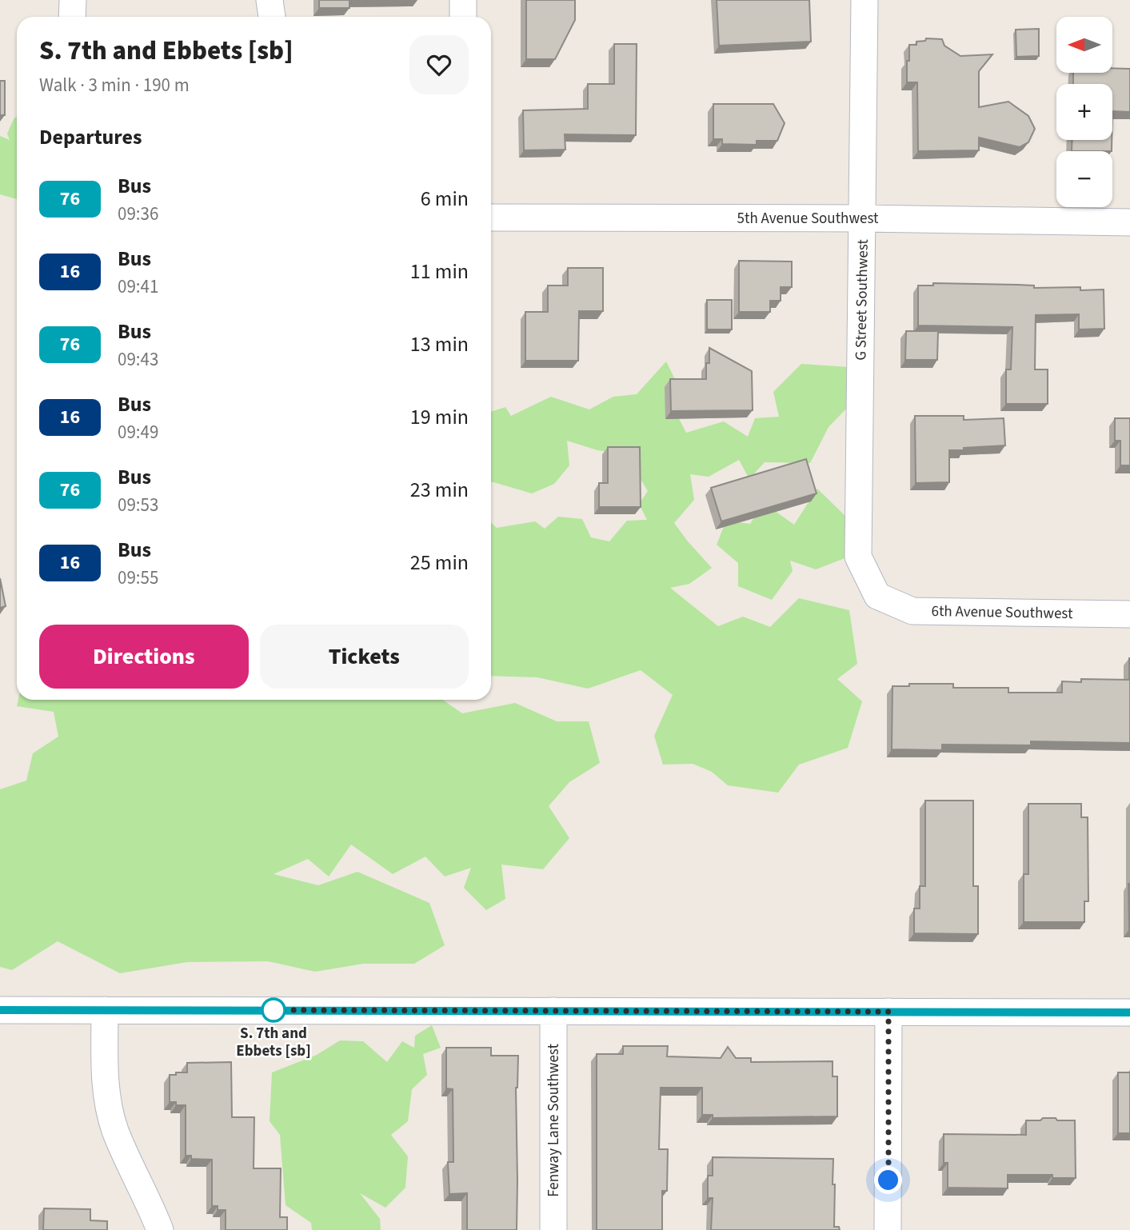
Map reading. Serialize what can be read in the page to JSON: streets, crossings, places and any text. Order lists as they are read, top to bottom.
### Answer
{
  "streets": {
    "street": [
      "5th Avenue Southwest",
      "G Street Southwest",
      "6th Avenue Southwest",
      "Fenway Lane Southwest"
    ]
  },
  "crossings": [
    ["5th Avenue Southwest", "G Street Southwest"],
    ["G Street Southwest", "6th Avenue Southwest"]
  ],
  "places": ["S. 7th and Ebbets [sb]"],
  "lines": ["bus line 76"],
  "north": "left",
  "page": {
    "map_buttons": ["+", "−"],
    "heading": [
      ["S. 7th and Ebbets [sb]", "Walk · 3 min · 190 m"],
      "Departures"
    ],
    "list": [
      {
        "mark": "76",
        "name": "Bus",
        "note": "09:36",
        "value": "6 min"
      },
      {
        "mark": "16",
        "name": "Bus",
        "note": "09:41",
        "value": "11 min"
      },
      {
        "mark": "76",
        "name": "Bus",
        "note": "09:43",
        "value": "13 min"
      },
      {
        "mark": "16",
        "name": "Bus",
        "note": "09:49",
        "value": "19 min"
      },
      {
        "mark": "76",
        "name": "Bus",
        "note": "09:53",
        "value": "23 min"
      },
      {
        "mark": "16",
        "name": "Bus",
        "note": "09:55",
        "value": "25 min"
      }
    ],
    "buttons": ["Directions", "Tickets"]
  }
}
